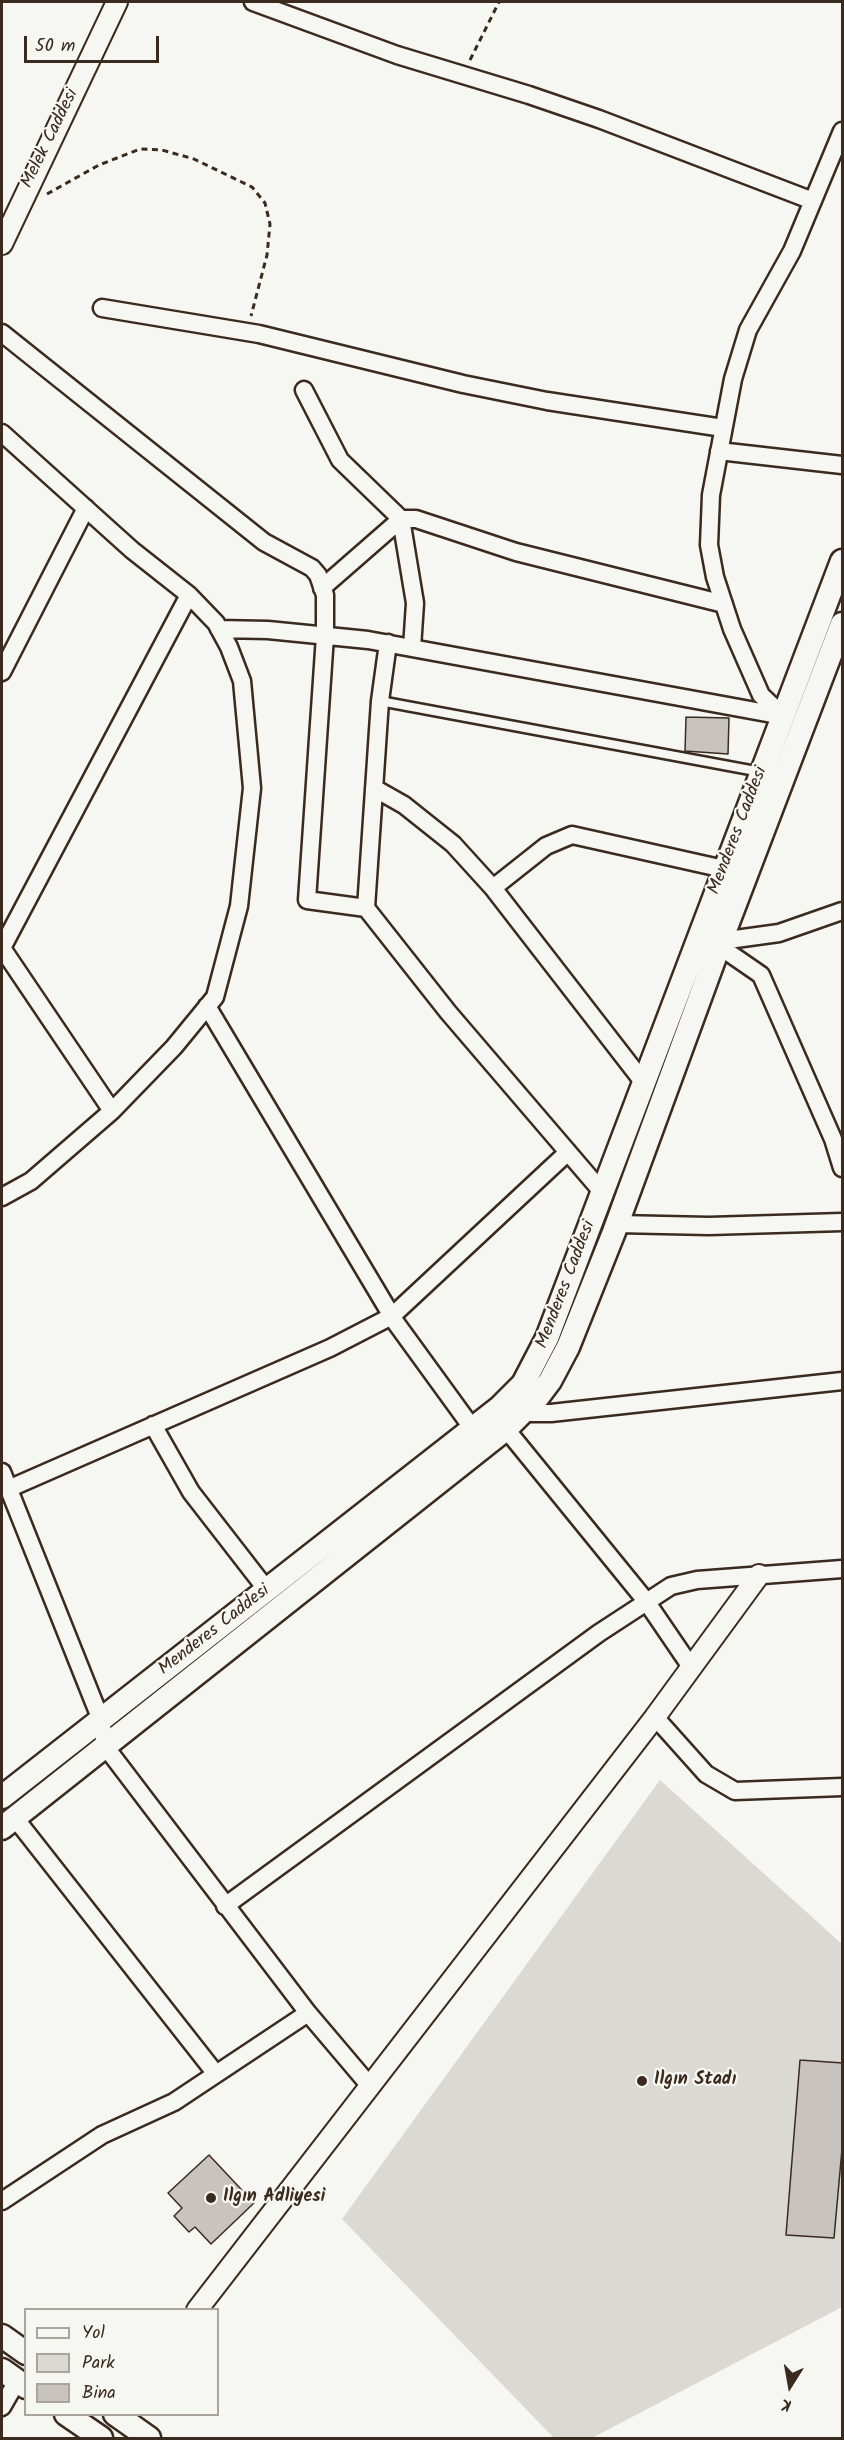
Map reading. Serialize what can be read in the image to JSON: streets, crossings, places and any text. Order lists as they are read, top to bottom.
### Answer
{
  "streets": {
    "main road": ["Menderes Caddesi"],
    "street": ["Melek Caddesi"]
  },
  "places": ["Ilgın Stadı", "Ilgın Adliyesi"],
  "legend": ["Yol", "Park", "Bina"],
  "scale_bar": "50 m",
  "north": "bottom"
}
